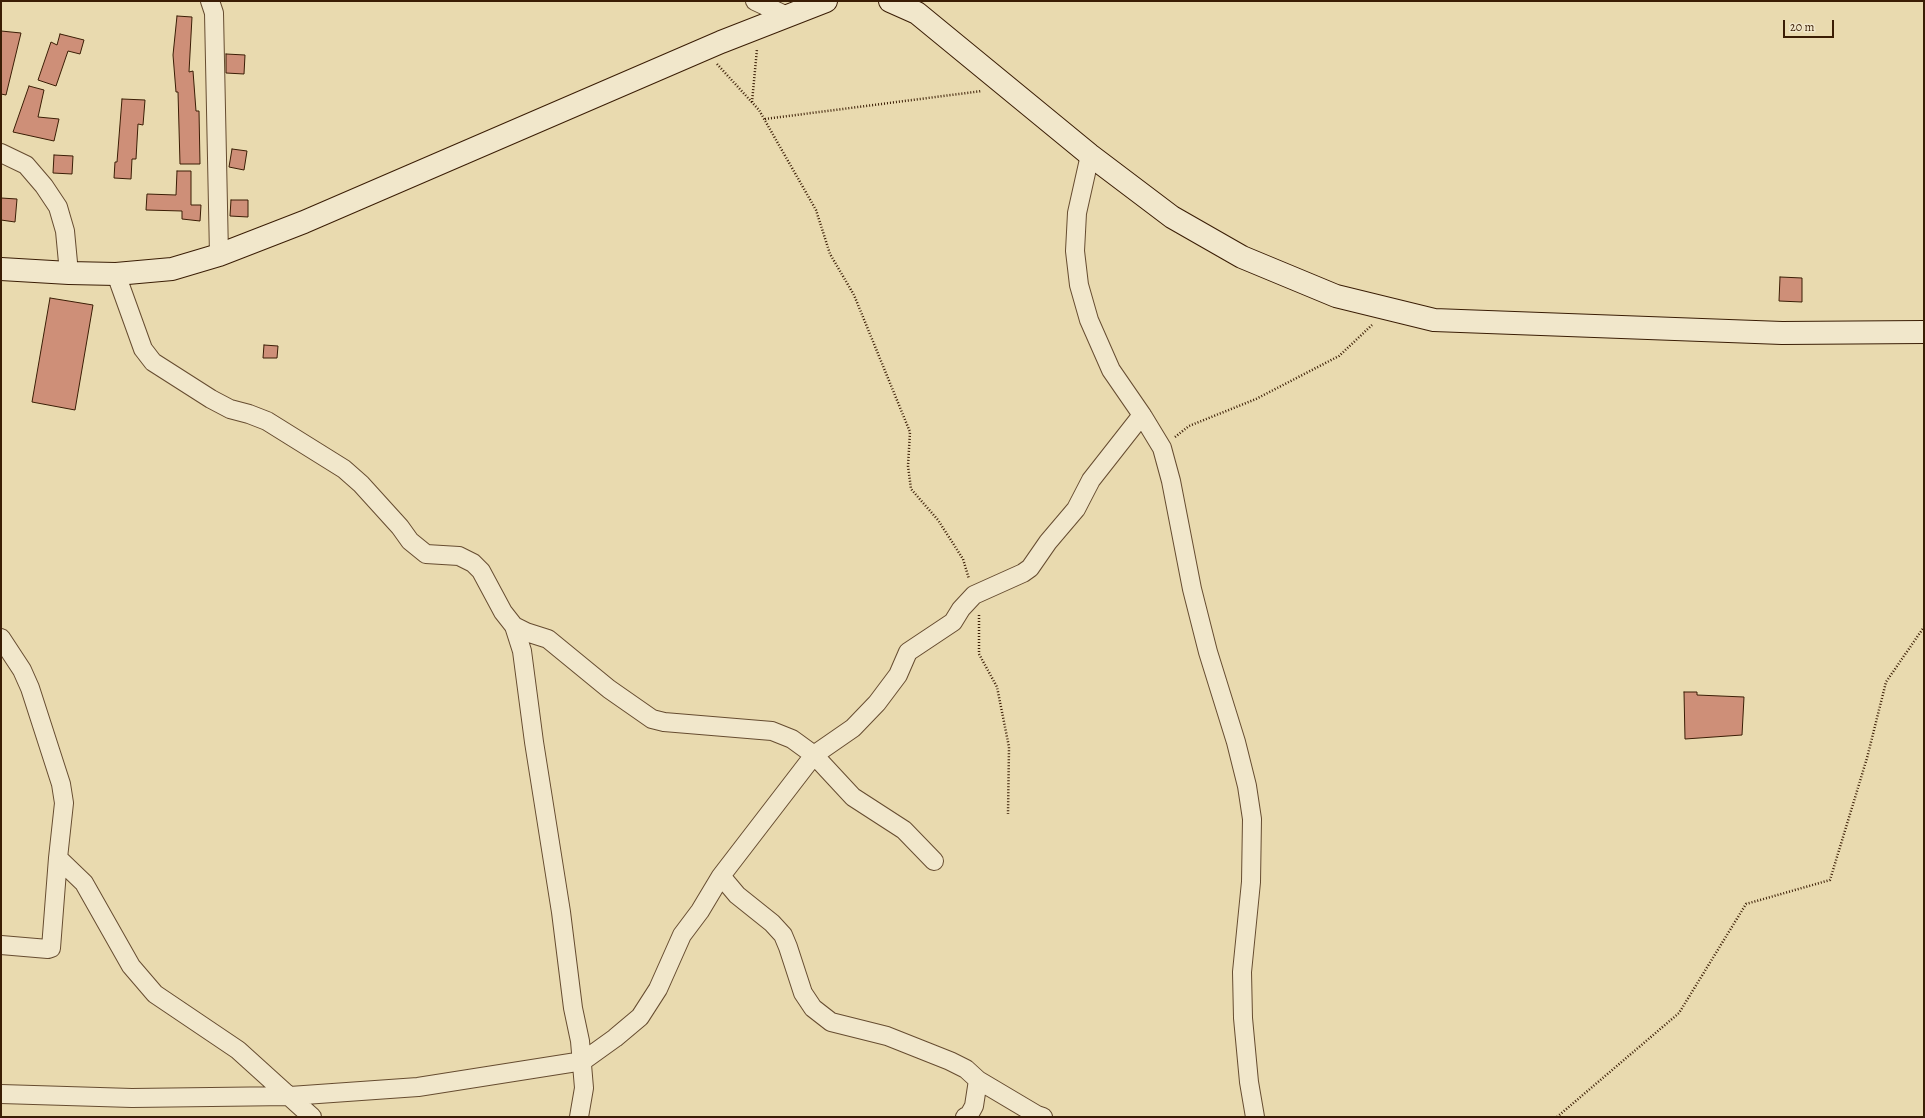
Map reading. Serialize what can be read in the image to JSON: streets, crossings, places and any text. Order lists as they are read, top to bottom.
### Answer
{
  "scale_bar": "20 m"
}
